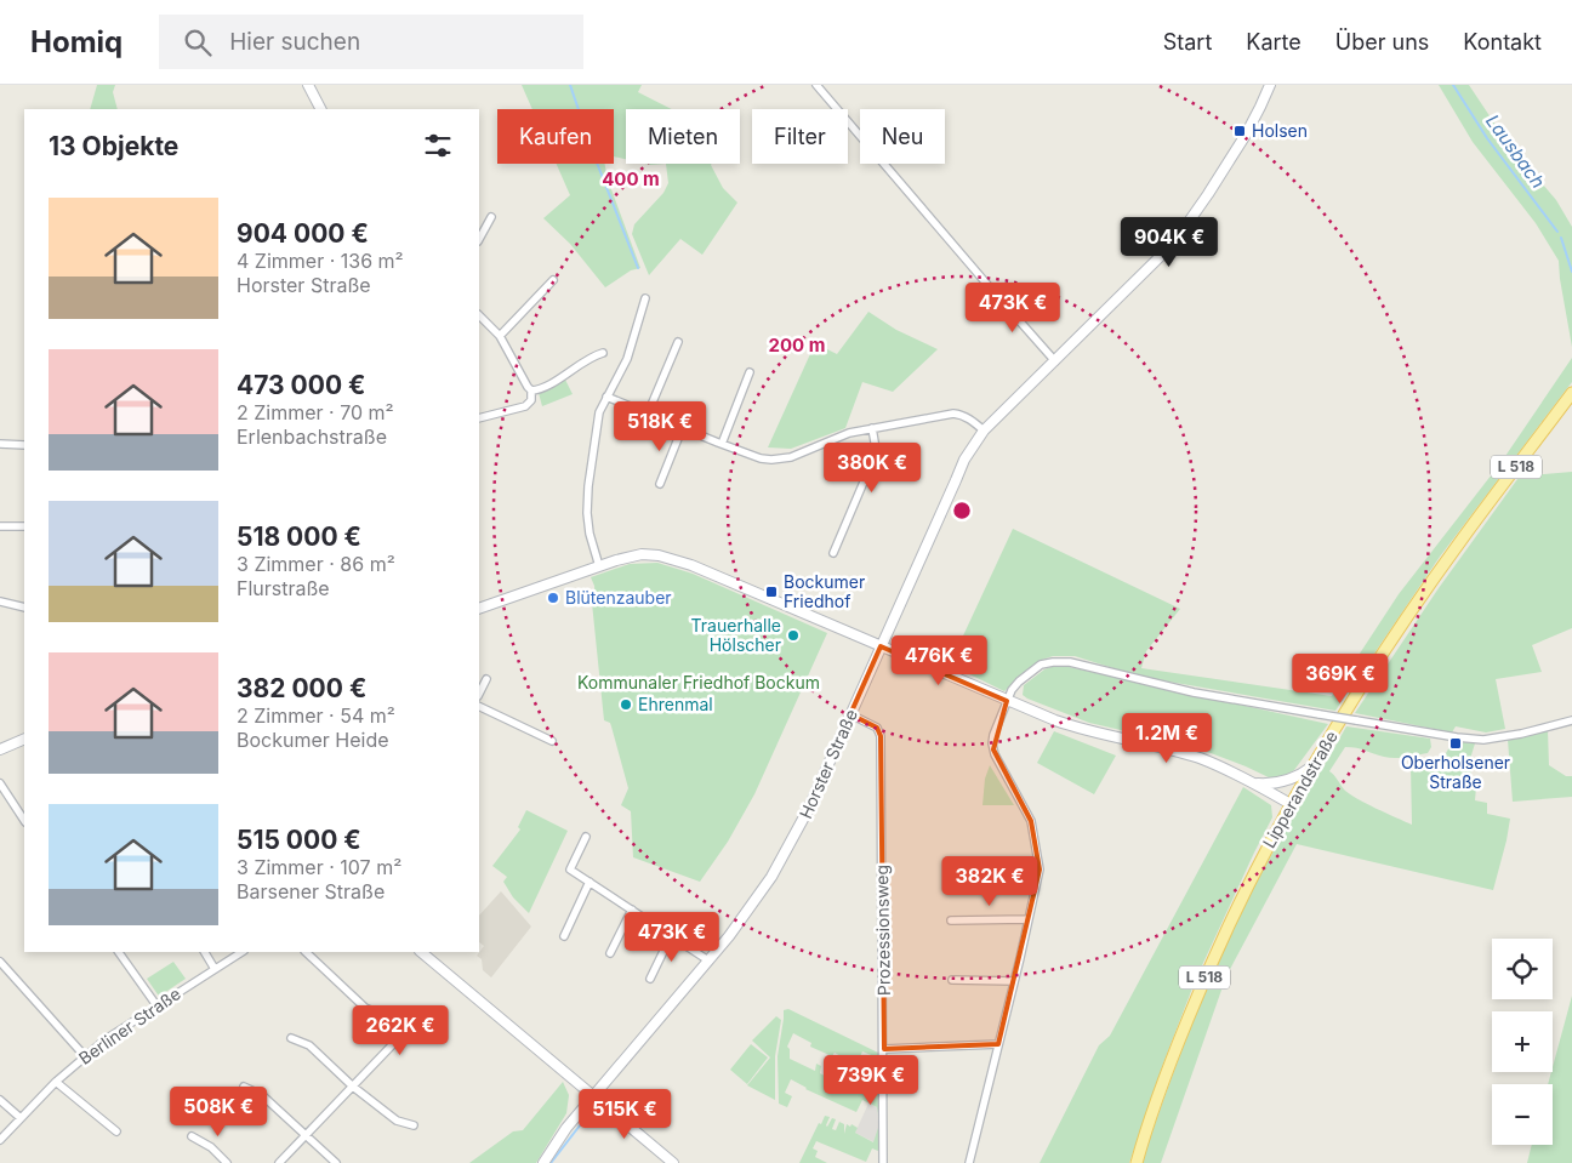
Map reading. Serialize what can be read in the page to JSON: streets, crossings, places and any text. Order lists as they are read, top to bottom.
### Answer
{
  "streets": {
    "main road": ["L 518", "Lipperandstraße"],
    "street": ["Horster Straße", "Prozessionsweg", "Berliner Straße"]
  },
  "crossings": [
    ["L 518", "Lipperandstraße"],
    ["Horster Straße", "Prozessionsweg"]
  ],
  "water": ["Lausbach"],
  "parks": ["Kommunaler Friedhof Bockum"],
  "places": {
    "transit": ["Holsen", "Bockumer Friedhof", "Oberholsener Straße"],
    "other": ["Blütenzauber", "Trauerhalle Hölscher", "Ehrenmal"]
  },
  "page": {
    "header": "Homiq",
    "search": "Hier suchen",
    "nav": [
      "Start",
      "Karte",
      "Über uns",
      "Kontakt"
    ],
    "chip": [
      "Kaufen",
      "Mieten",
      "Filter",
      "Neu"
    ],
    "heading": "13 Objekte",
    "list": [
      {
        "name": "904 000 €",
        "note": "4 Zimmer · 136 m² · Horster Straße"
      },
      {
        "name": "473 000 €",
        "note": "2 Zimmer · 70 m² · Erlenbachstraße"
      },
      {
        "name": "518 000 €",
        "note": "3 Zimmer · 86 m² · Flurstraße"
      },
      {
        "name": "382 000 €",
        "note": "2 Zimmer · 54 m² · Bockumer Heide"
      },
      {
        "name": "515 000 €",
        "note": "3 Zimmer · 107 m² · Barsener Straße"
      }
    ],
    "price": [
      "904K €",
      "473K €",
      "518K €",
      "380K €",
      "476K €",
      "369K €",
      "1.2M €",
      "382K €",
      "473K €",
      "262K €",
      "739K €",
      "508K €",
      "515K €"
    ],
    "map_buttons": ["+", "−"]
  },
  "rings": ["400 m", "200 m"]
}
